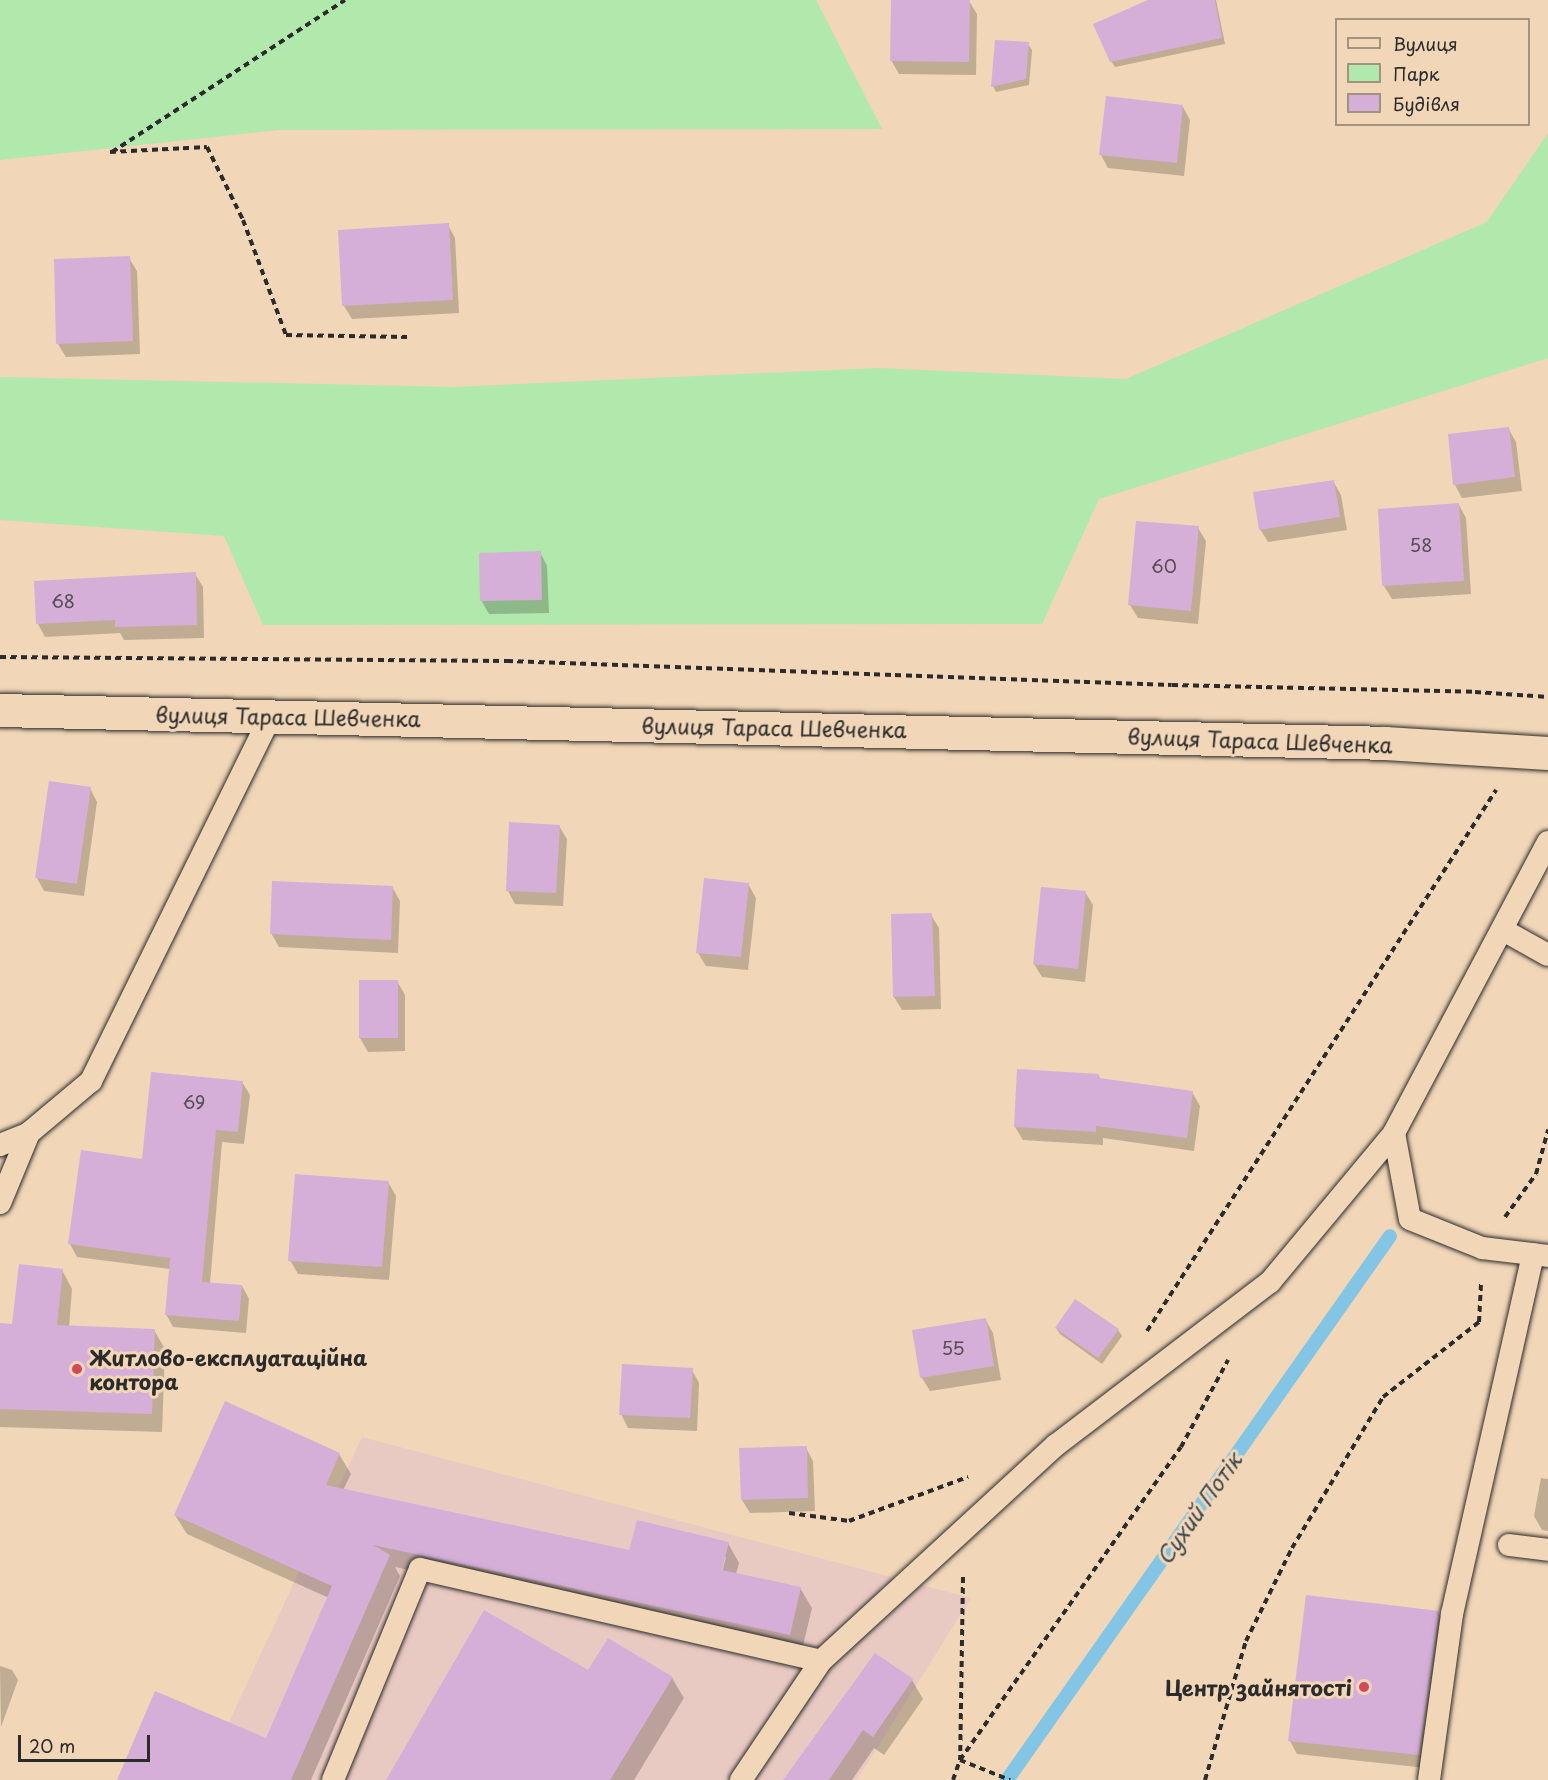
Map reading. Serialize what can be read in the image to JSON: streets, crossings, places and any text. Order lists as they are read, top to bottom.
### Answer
{
  "streets": {
    "street": ["вулиця Тараса Шевченка"]
  },
  "water": ["Сухий Потік"],
  "places": ["Житлово-експлуатаційна контора", "Центр зайнятості"],
  "house_numbers": [
    "58",
    "60",
    "68",
    "69",
    "55"
  ],
  "legend": ["Вулиця", "Парк", "Будівля"],
  "scale_bar": "20 m"
}
